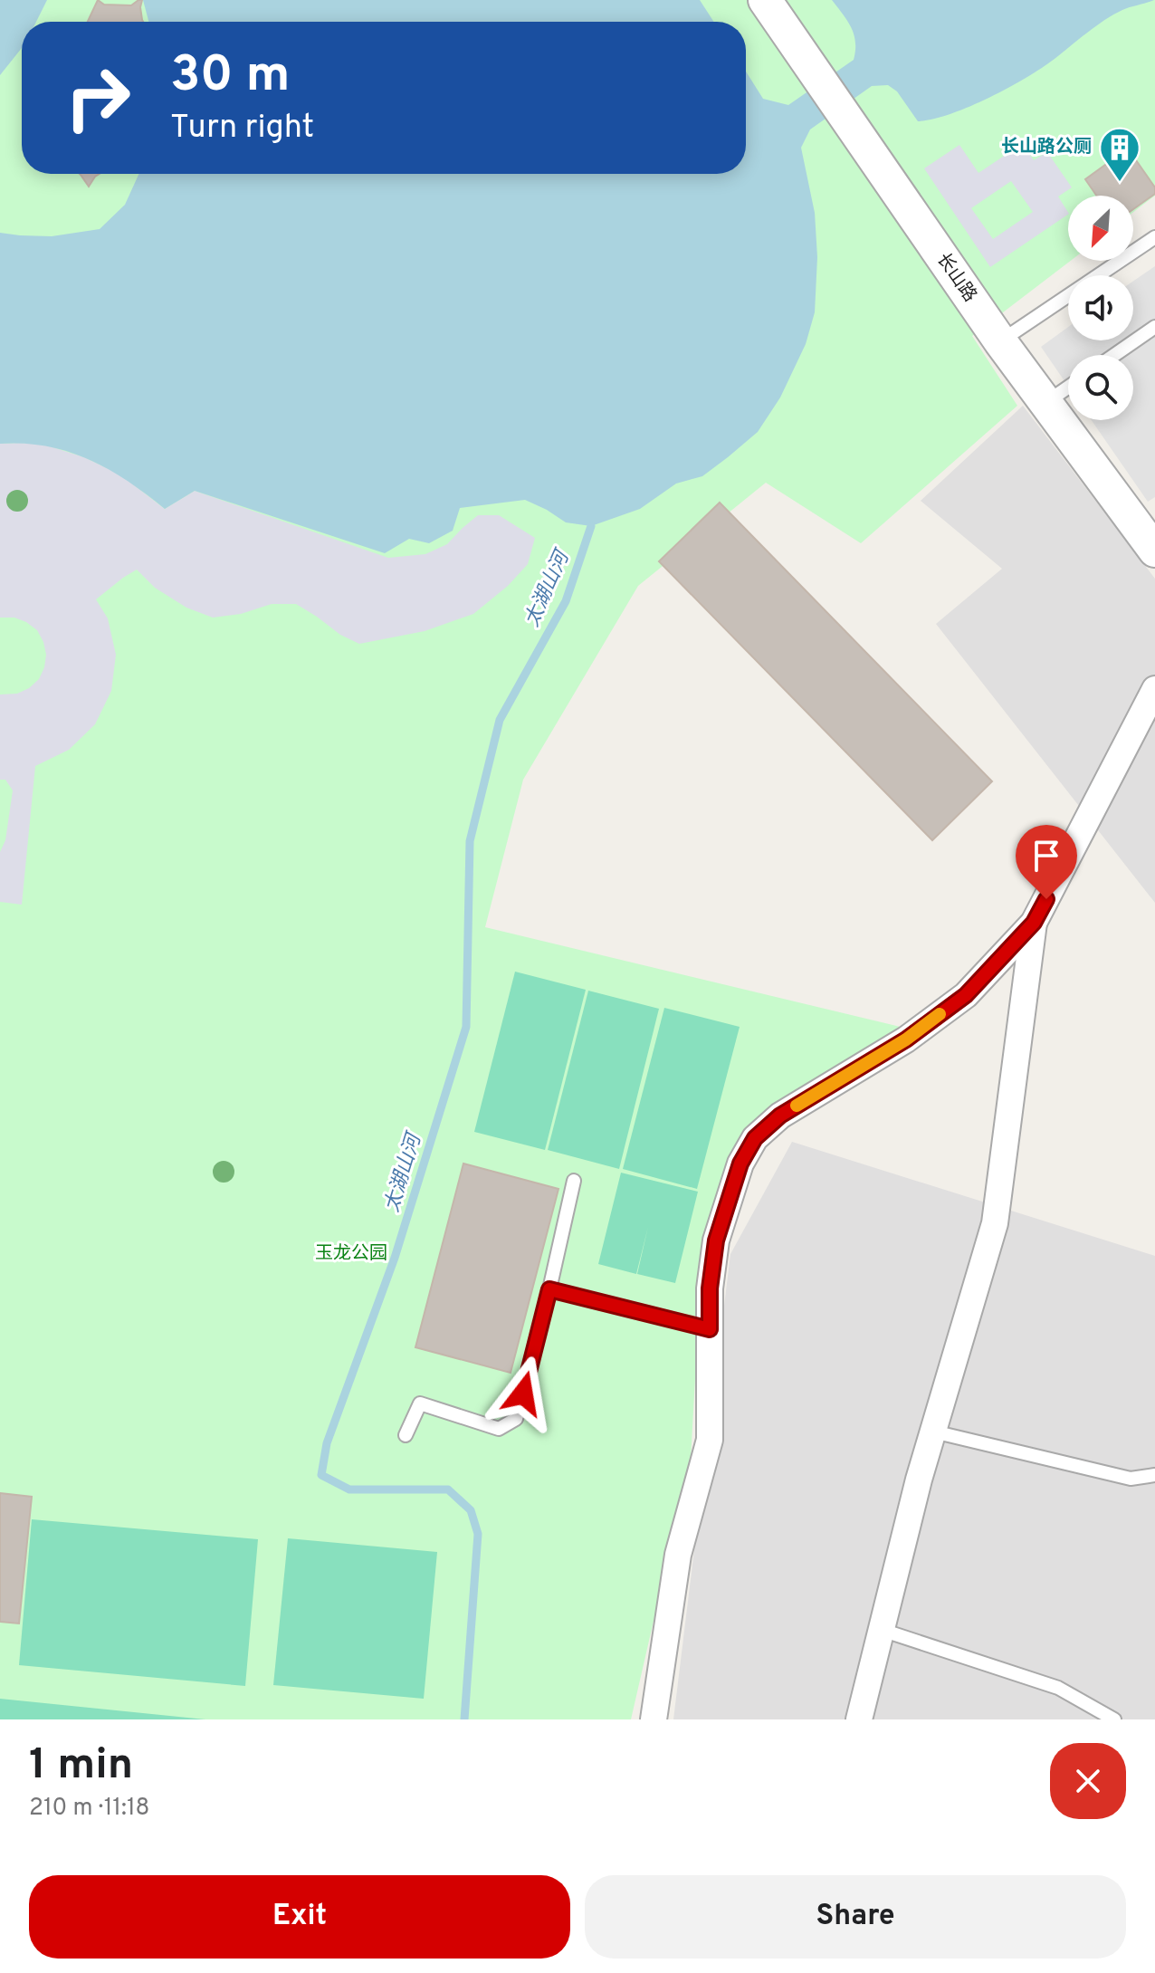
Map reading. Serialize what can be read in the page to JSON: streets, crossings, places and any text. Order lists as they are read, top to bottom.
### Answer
{
  "streets": {
    "street": ["长山路"]
  },
  "water": ["太湖山河"],
  "parks": ["玉龙公园"],
  "places": {
    "building": ["长山路公厕"]
  },
  "north": "bottom left",
  "page": {
    "turn": ["30 m", "Turn right"],
    "heading": ["1 min", "210 m · 11:18"],
    "buttons": ["Exit", "Share"]
  }
}
